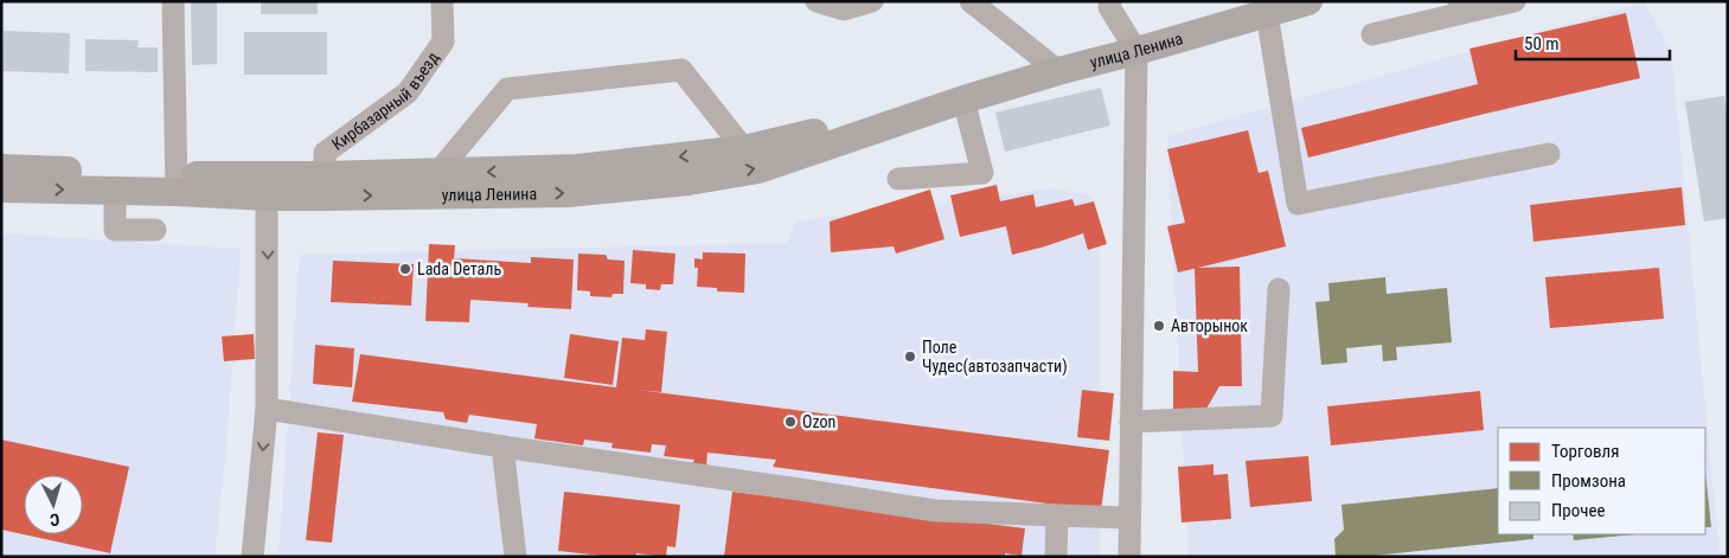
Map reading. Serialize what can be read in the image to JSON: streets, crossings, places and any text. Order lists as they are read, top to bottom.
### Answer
{
  "streets": {
    "main road": ["улица Ленина"],
    "street": ["Кирбазарный въезд"]
  },
  "crossings": [
    ["улица Ленина", "Кирбазарный въезд"]
  ],
  "places": [
    "Lada Dеталь",
    "Авторынок",
    "Поле Чудес(автозапчасти)",
    "Ozon"
  ],
  "legend": ["Торговля", "Промзона", "Прочее"],
  "scale_bar": "50 m",
  "north": "bottom"
}
